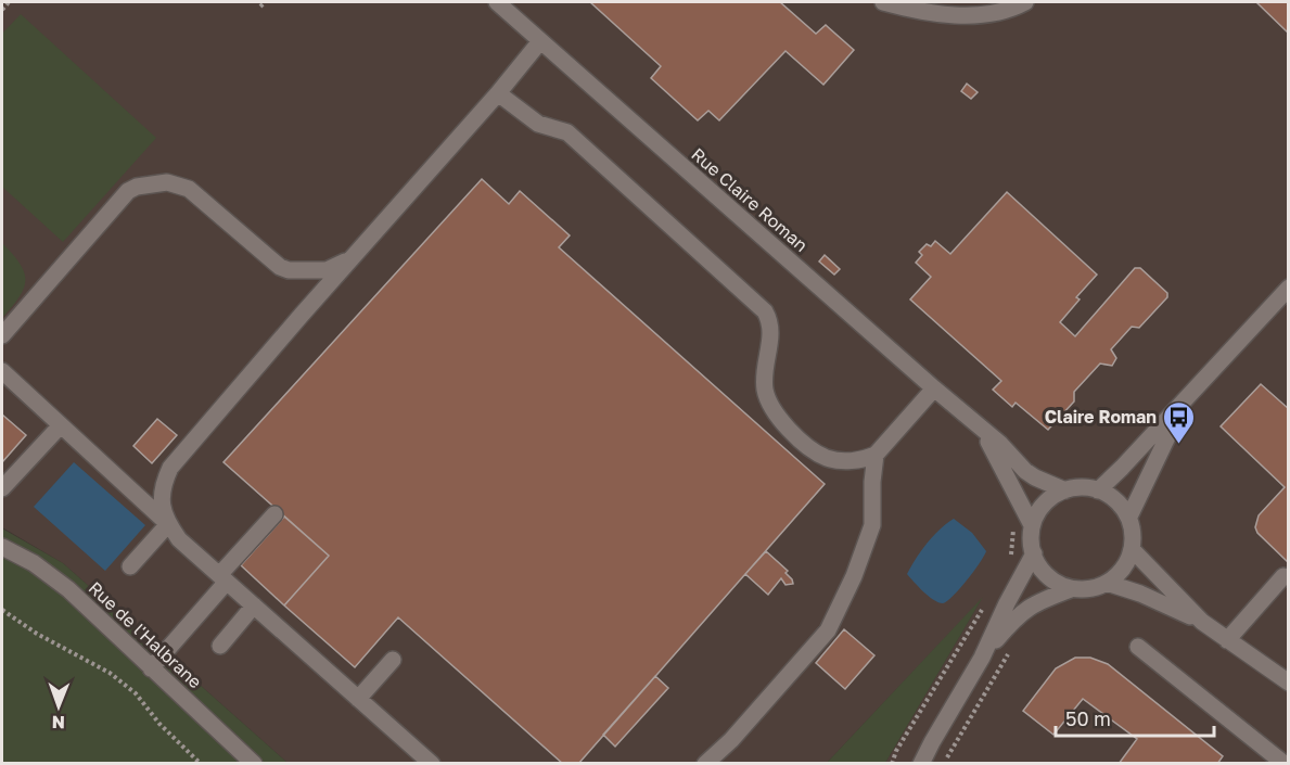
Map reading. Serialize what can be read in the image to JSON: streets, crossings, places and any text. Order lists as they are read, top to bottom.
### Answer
{
  "streets": {
    "street": ["Rue Claire Roman", "Rue de l'Halbrane"]
  },
  "places": {
    "bus stop": ["Claire Roman"]
  },
  "scale_bar": "50 m",
  "north": "bottom"
}
